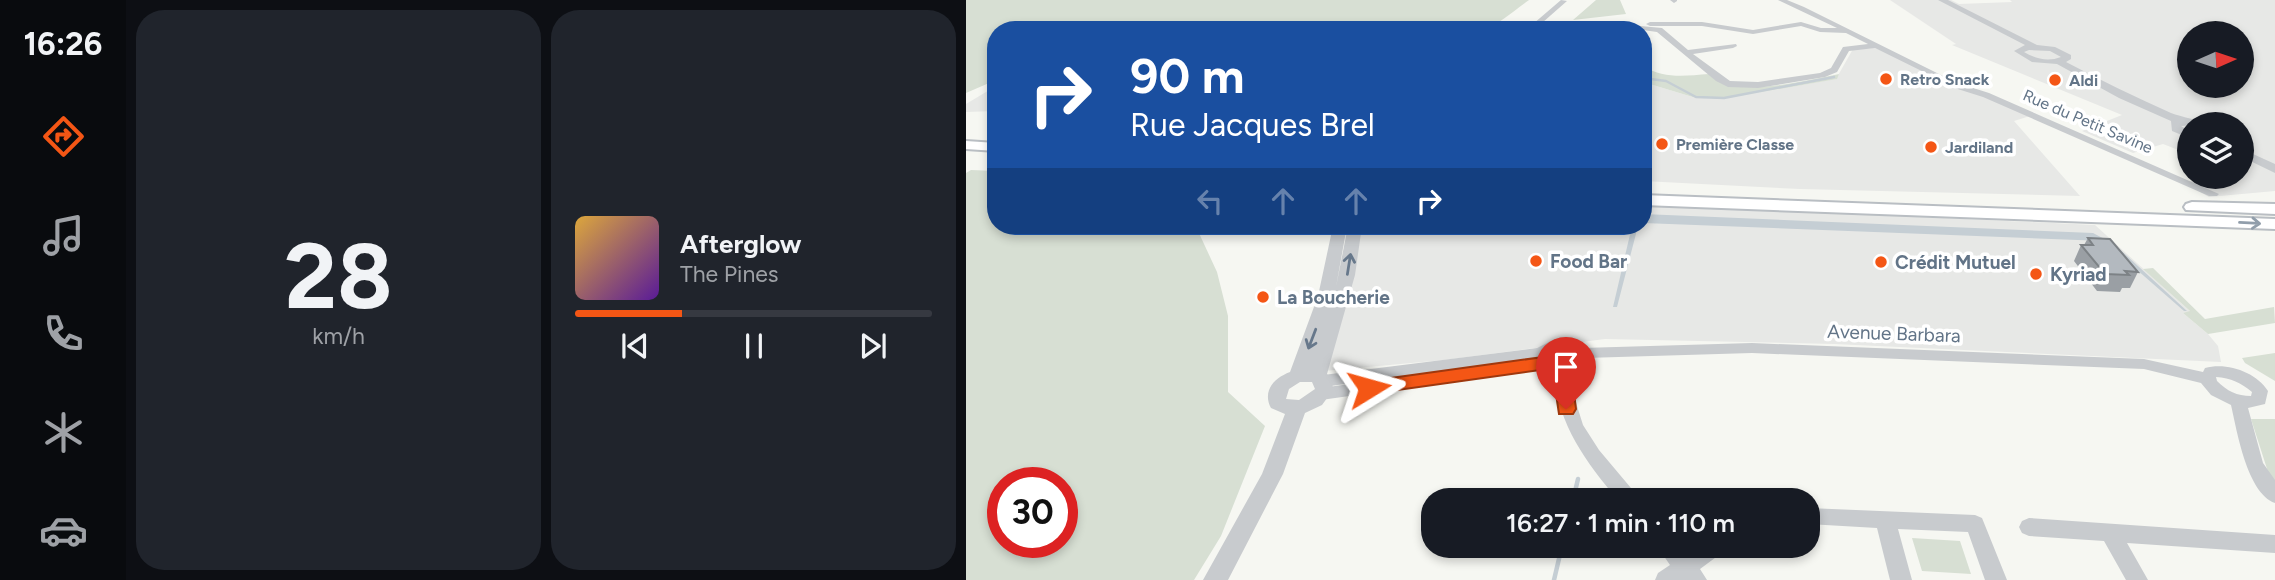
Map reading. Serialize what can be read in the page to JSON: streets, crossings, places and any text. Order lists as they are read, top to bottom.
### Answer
{
  "streets": {
    "street": ["Rue du Petit Savine", "Avenue Barbara"]
  },
  "places": [
    "Retro Snack",
    "Aldi",
    "Première Classe",
    "Jardiland",
    "Food Bar",
    "Crédit Mutuel",
    "Kyriad",
    "La Boucherie"
  ],
  "north": "right",
  "page": {
    "tabs": "16:26",
    "tile": ["28", "km/h"],
    "turn": ["90 m", "Rue Jacques Brel"],
    "song": ["Afterglow", "The Pines"],
    "limit": "30",
    "trip": "16:27 · 1 min · 110 m"
  }
}
